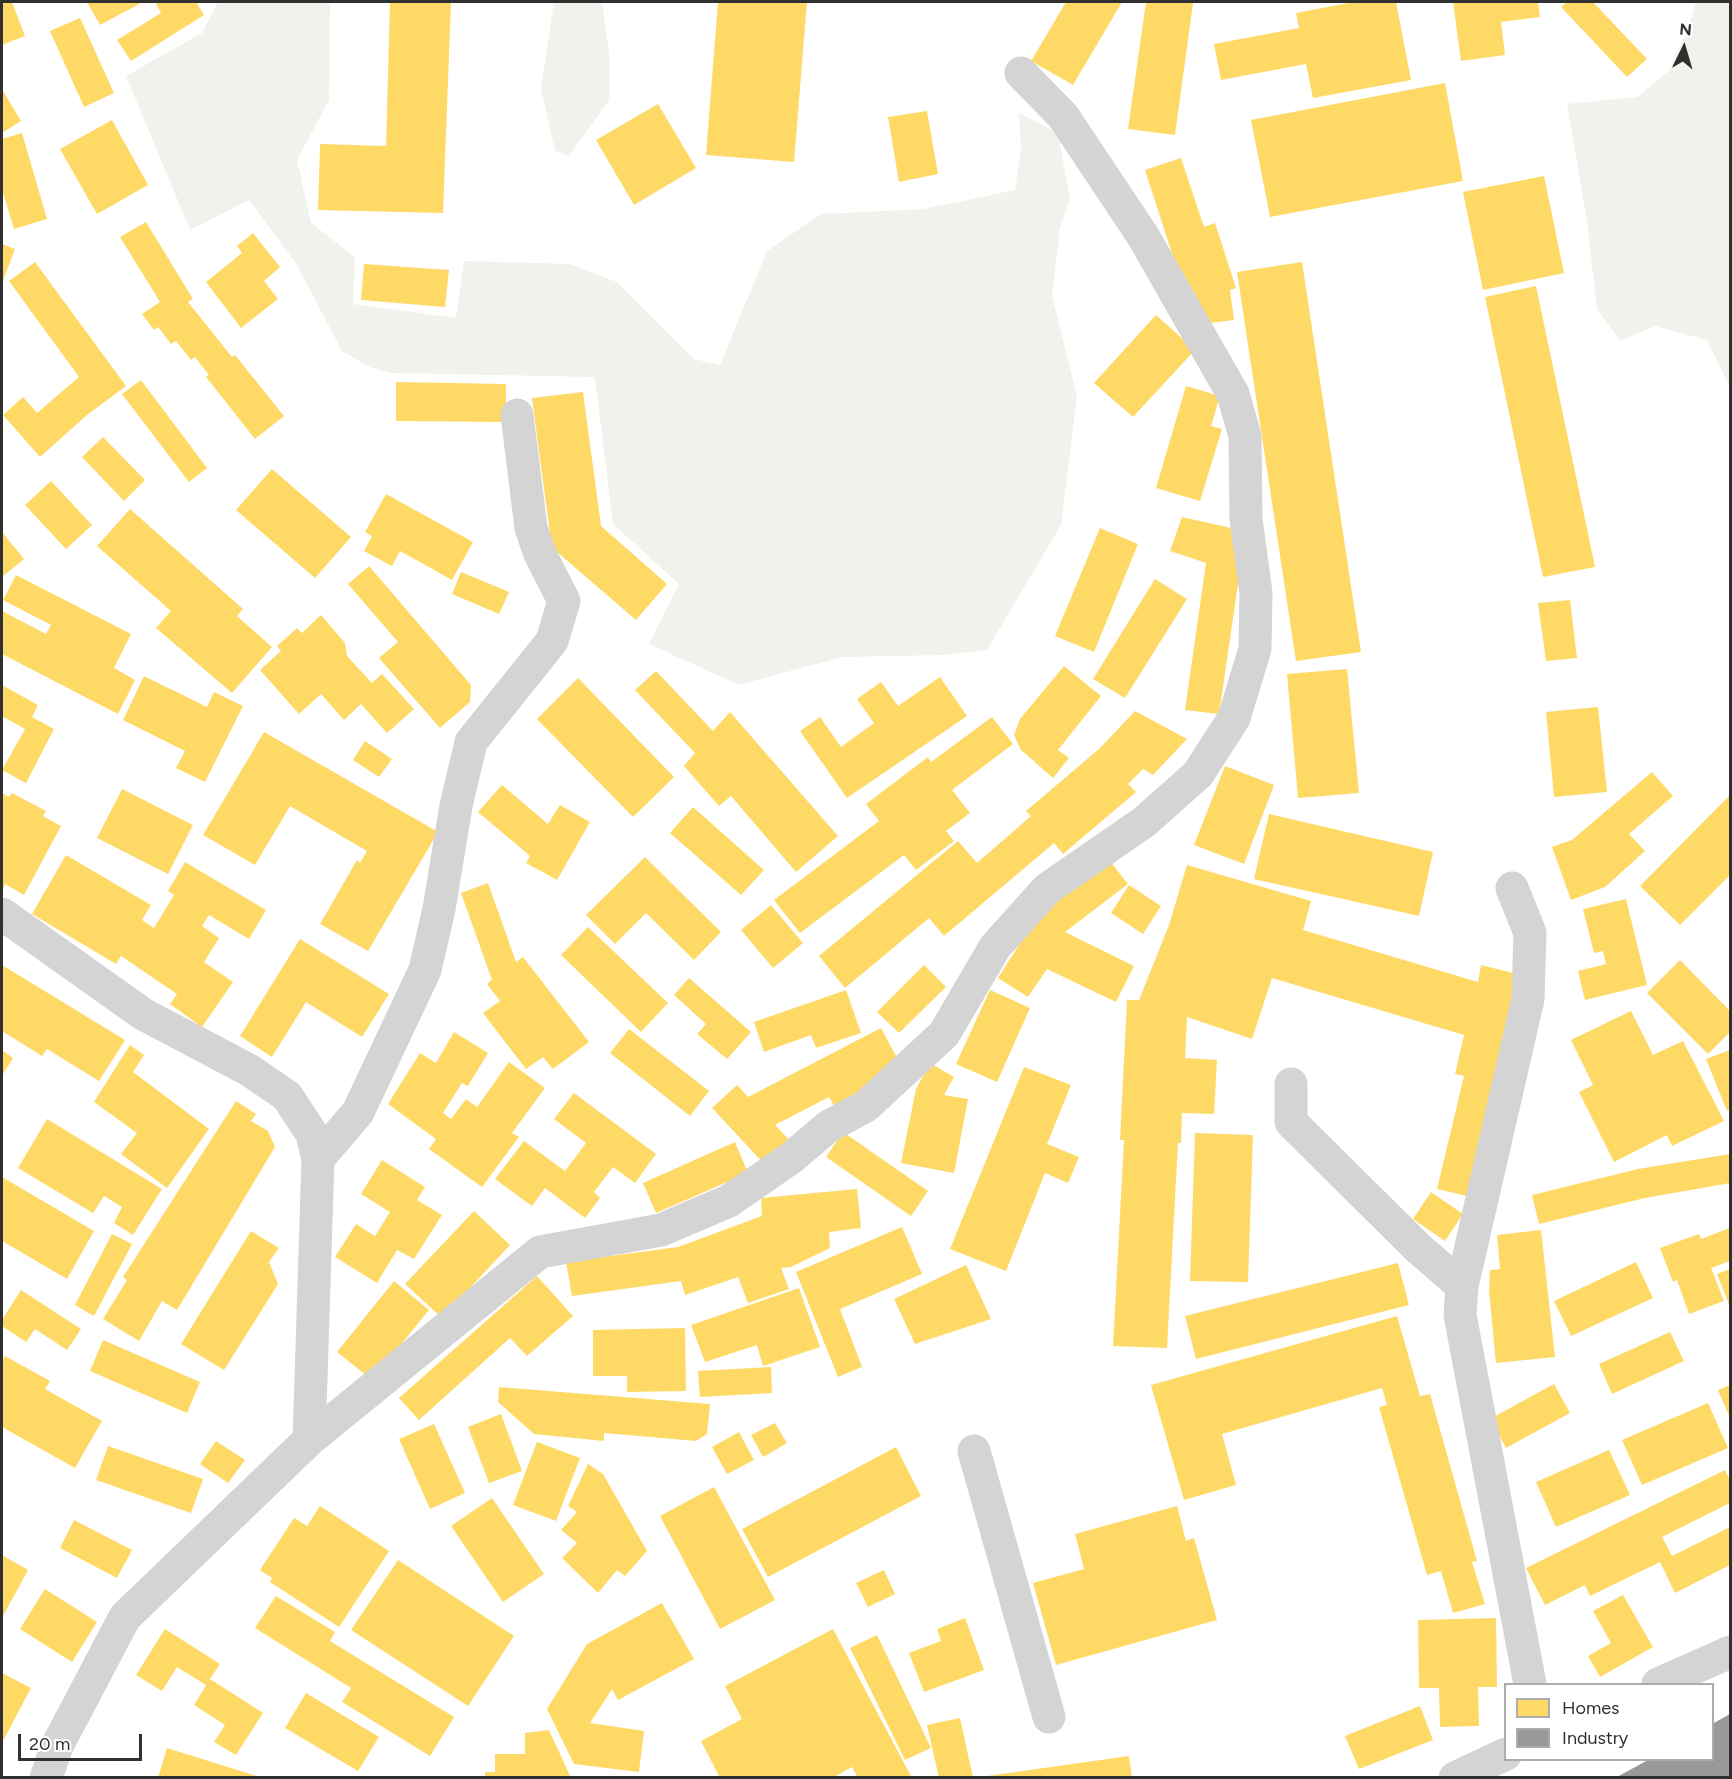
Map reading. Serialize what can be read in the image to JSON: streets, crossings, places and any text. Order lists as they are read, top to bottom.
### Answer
{
  "legend": ["Homes", "Industry"],
  "scale_bar": "20 m",
  "north": "top"
}
